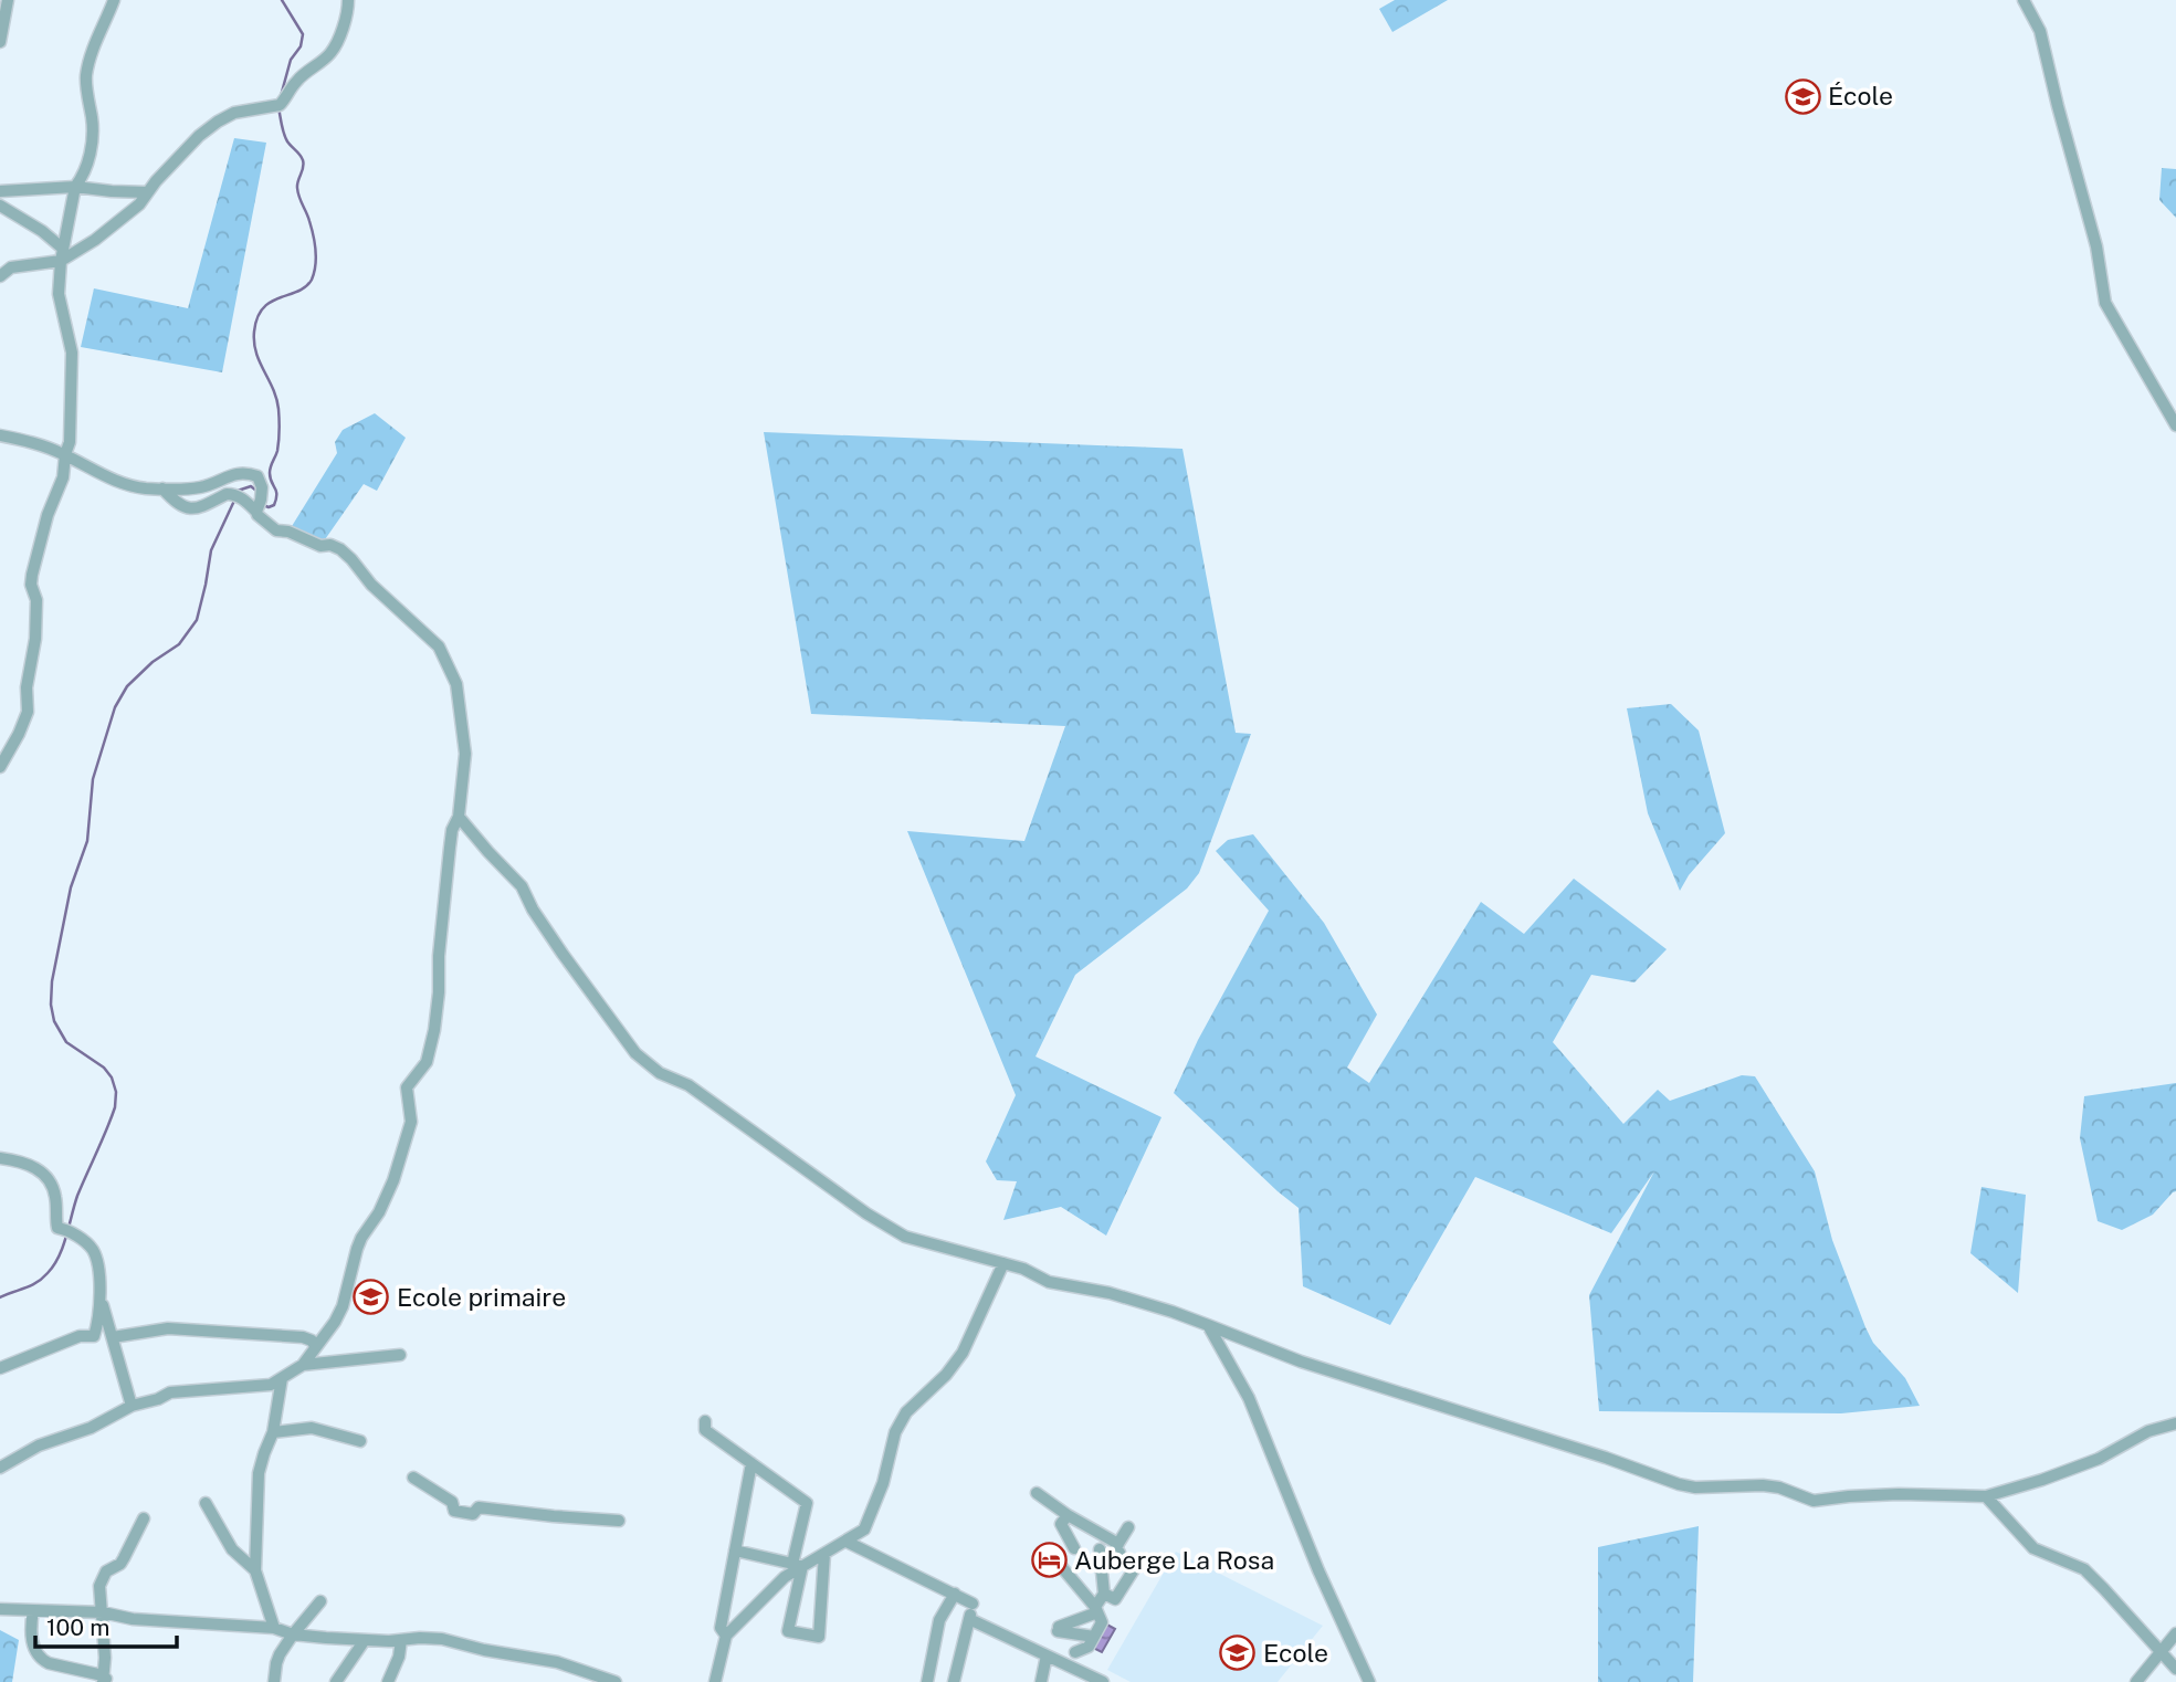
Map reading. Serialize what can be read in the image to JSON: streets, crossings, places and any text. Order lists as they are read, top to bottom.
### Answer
{
  "places": {
    "school or university": ["École", "Ecole primaire", "Ecole"],
    "hotel": ["Auberge La Rosa"]
  },
  "scale_bar": "100 m"
}
